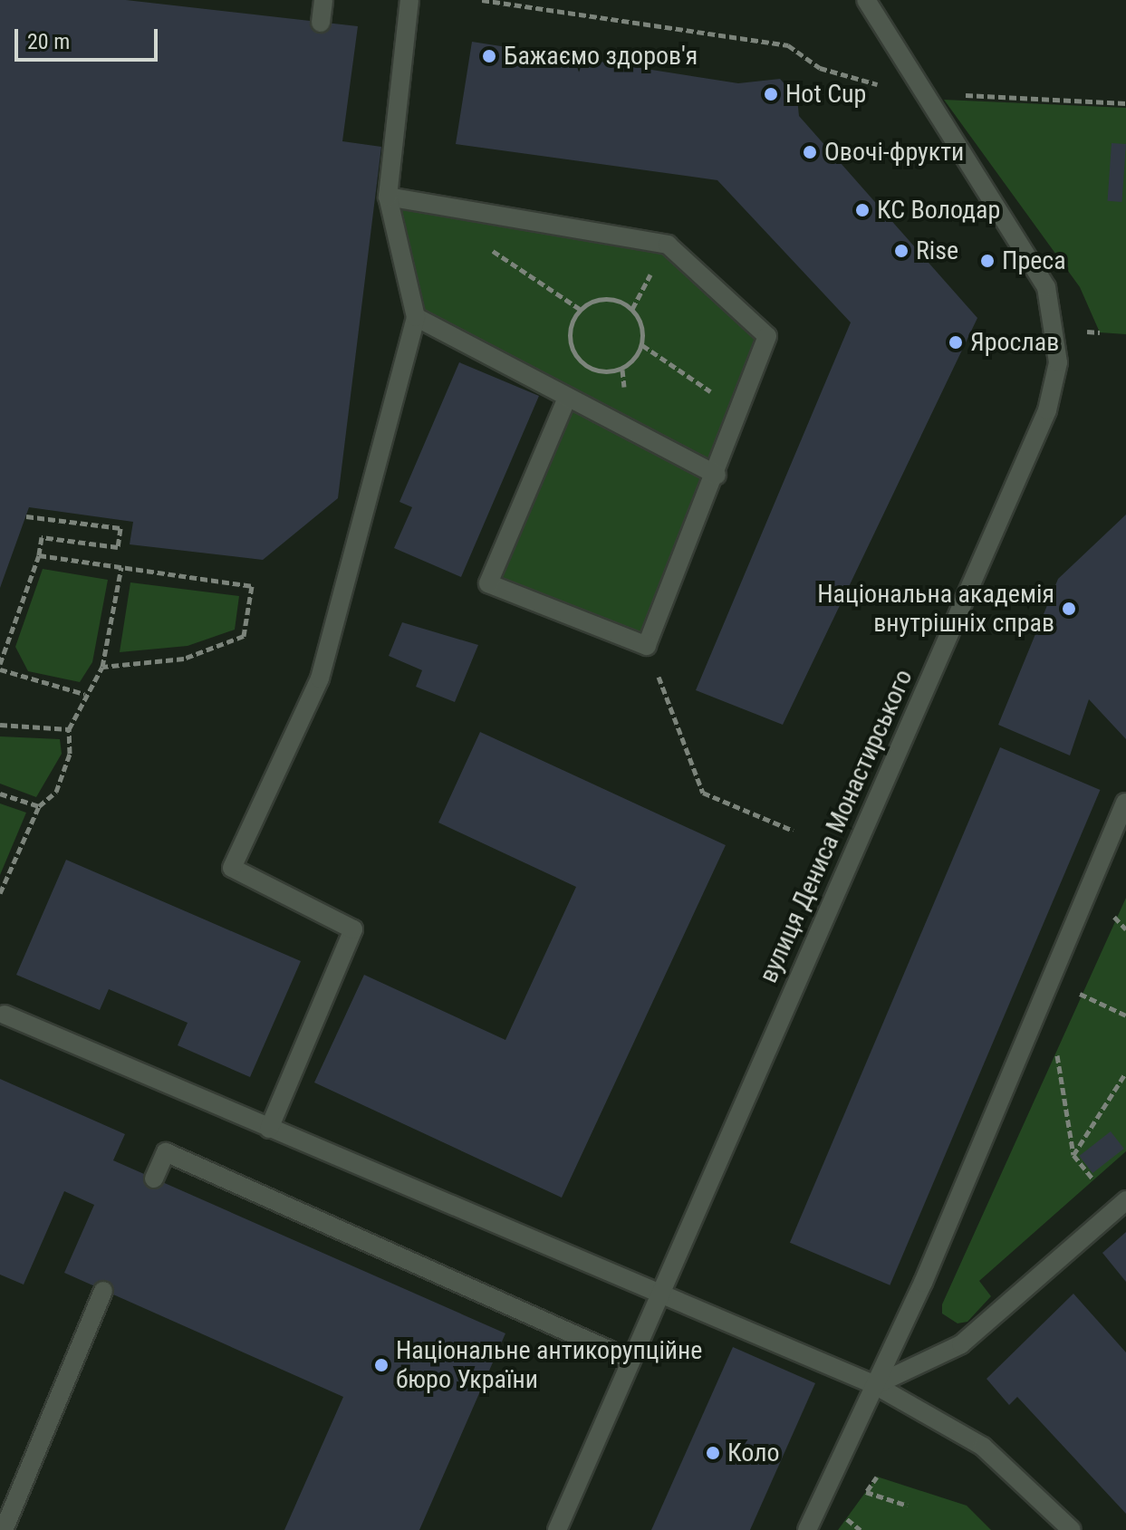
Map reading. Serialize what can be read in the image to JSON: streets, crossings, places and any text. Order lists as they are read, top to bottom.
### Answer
{
  "streets": {
    "street": ["вулиця Дениса Монастирського"]
  },
  "places": [
    "Бажаємо здоров'я",
    "Hot Cup",
    "Овочі-фрукти",
    "КС Володар",
    "Rise",
    "Преса",
    "Ярослав",
    "Національна академія внутрішніх справ",
    "Національне антикорупційне бюро України",
    "Коло"
  ],
  "scale_bar": "20 m"
}
